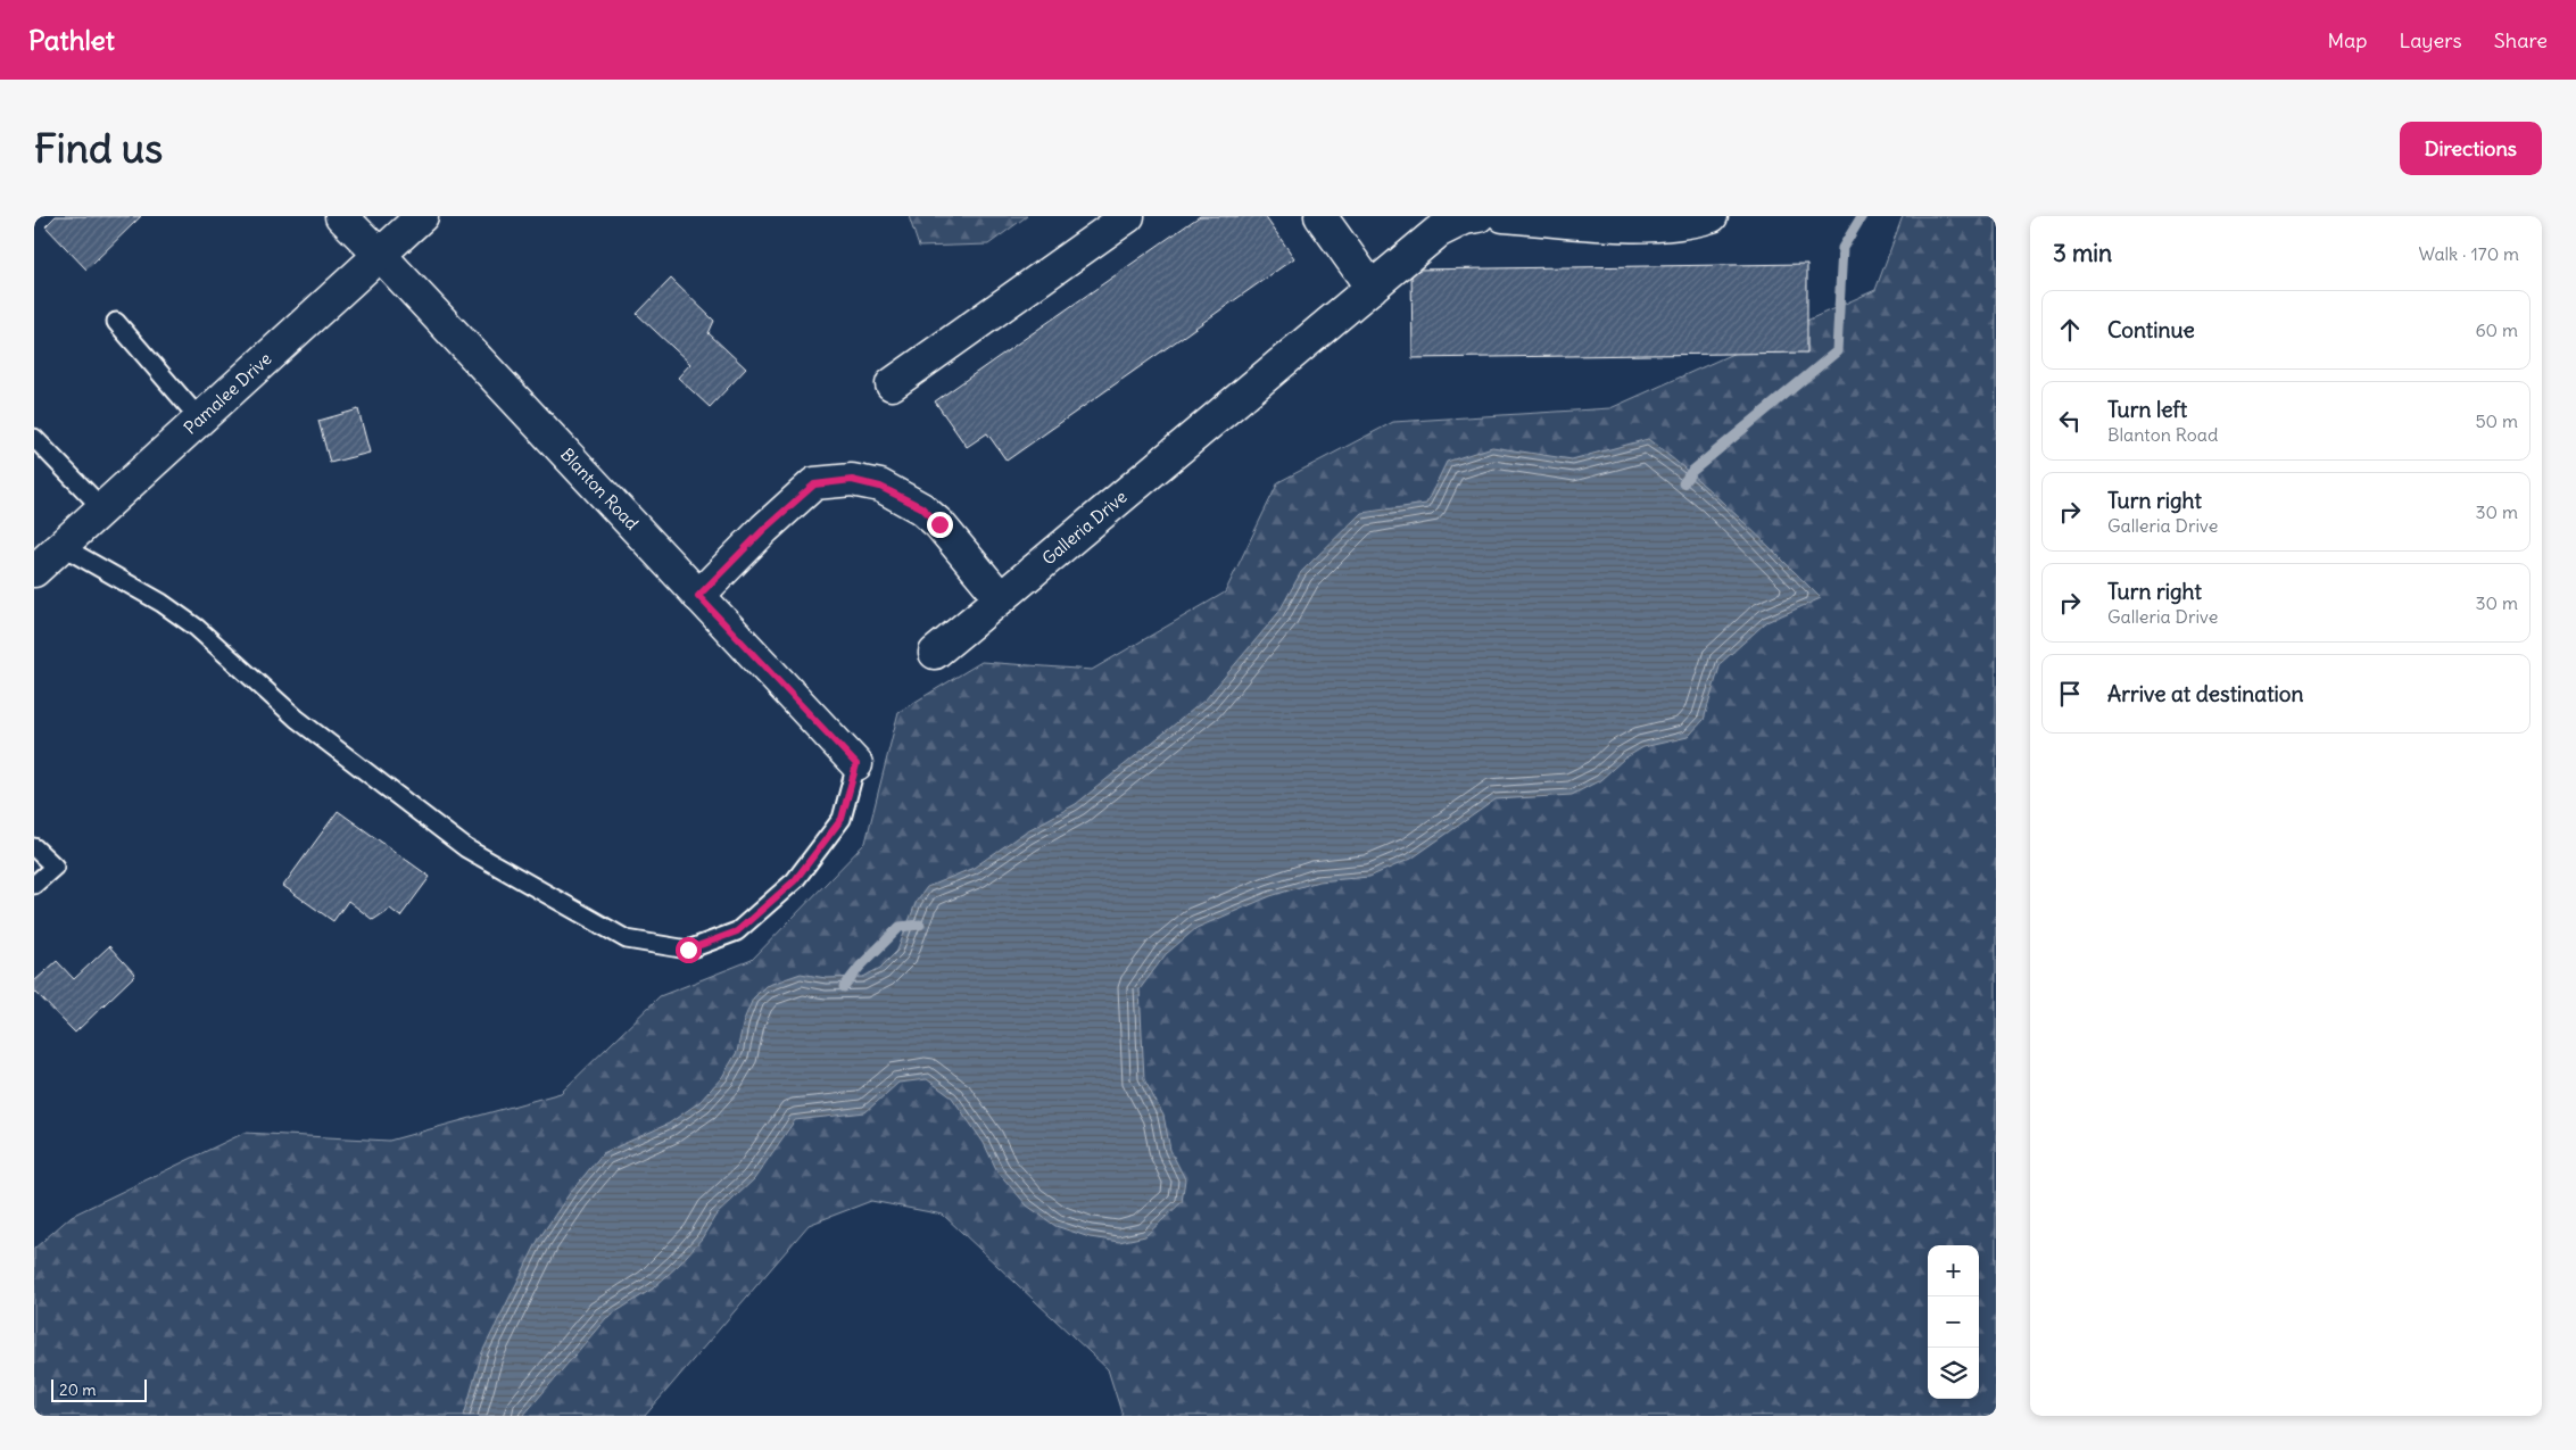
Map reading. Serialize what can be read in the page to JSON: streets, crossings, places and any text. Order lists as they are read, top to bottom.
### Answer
{
  "streets": {
    "street": ["Pamalee Drive", "Blanton Road", "Galleria Drive"]
  },
  "crossings": [
    ["Pamalee Drive", "Blanton Road"]
  ],
  "scale_bar": "20 m",
  "page": {
    "header": "Pathlet",
    "nav": ["Map", "Layers", "Share"],
    "buttons": "Directions",
    "title": "Find us",
    "heading": ["3 min", "Walk · 170 m"],
    "list": [
      ["Continue", "60 m"],
      ["Turn left", "Blanton Road", "50 m"],
      ["Turn right", "Galleria Drive", "30 m"],
      ["Turn right", "Galleria Drive", "30 m"],
      "Arrive at destination"
    ],
    "map_buttons": ["+", "−"],
    "scale": "20 m"
  }
}
